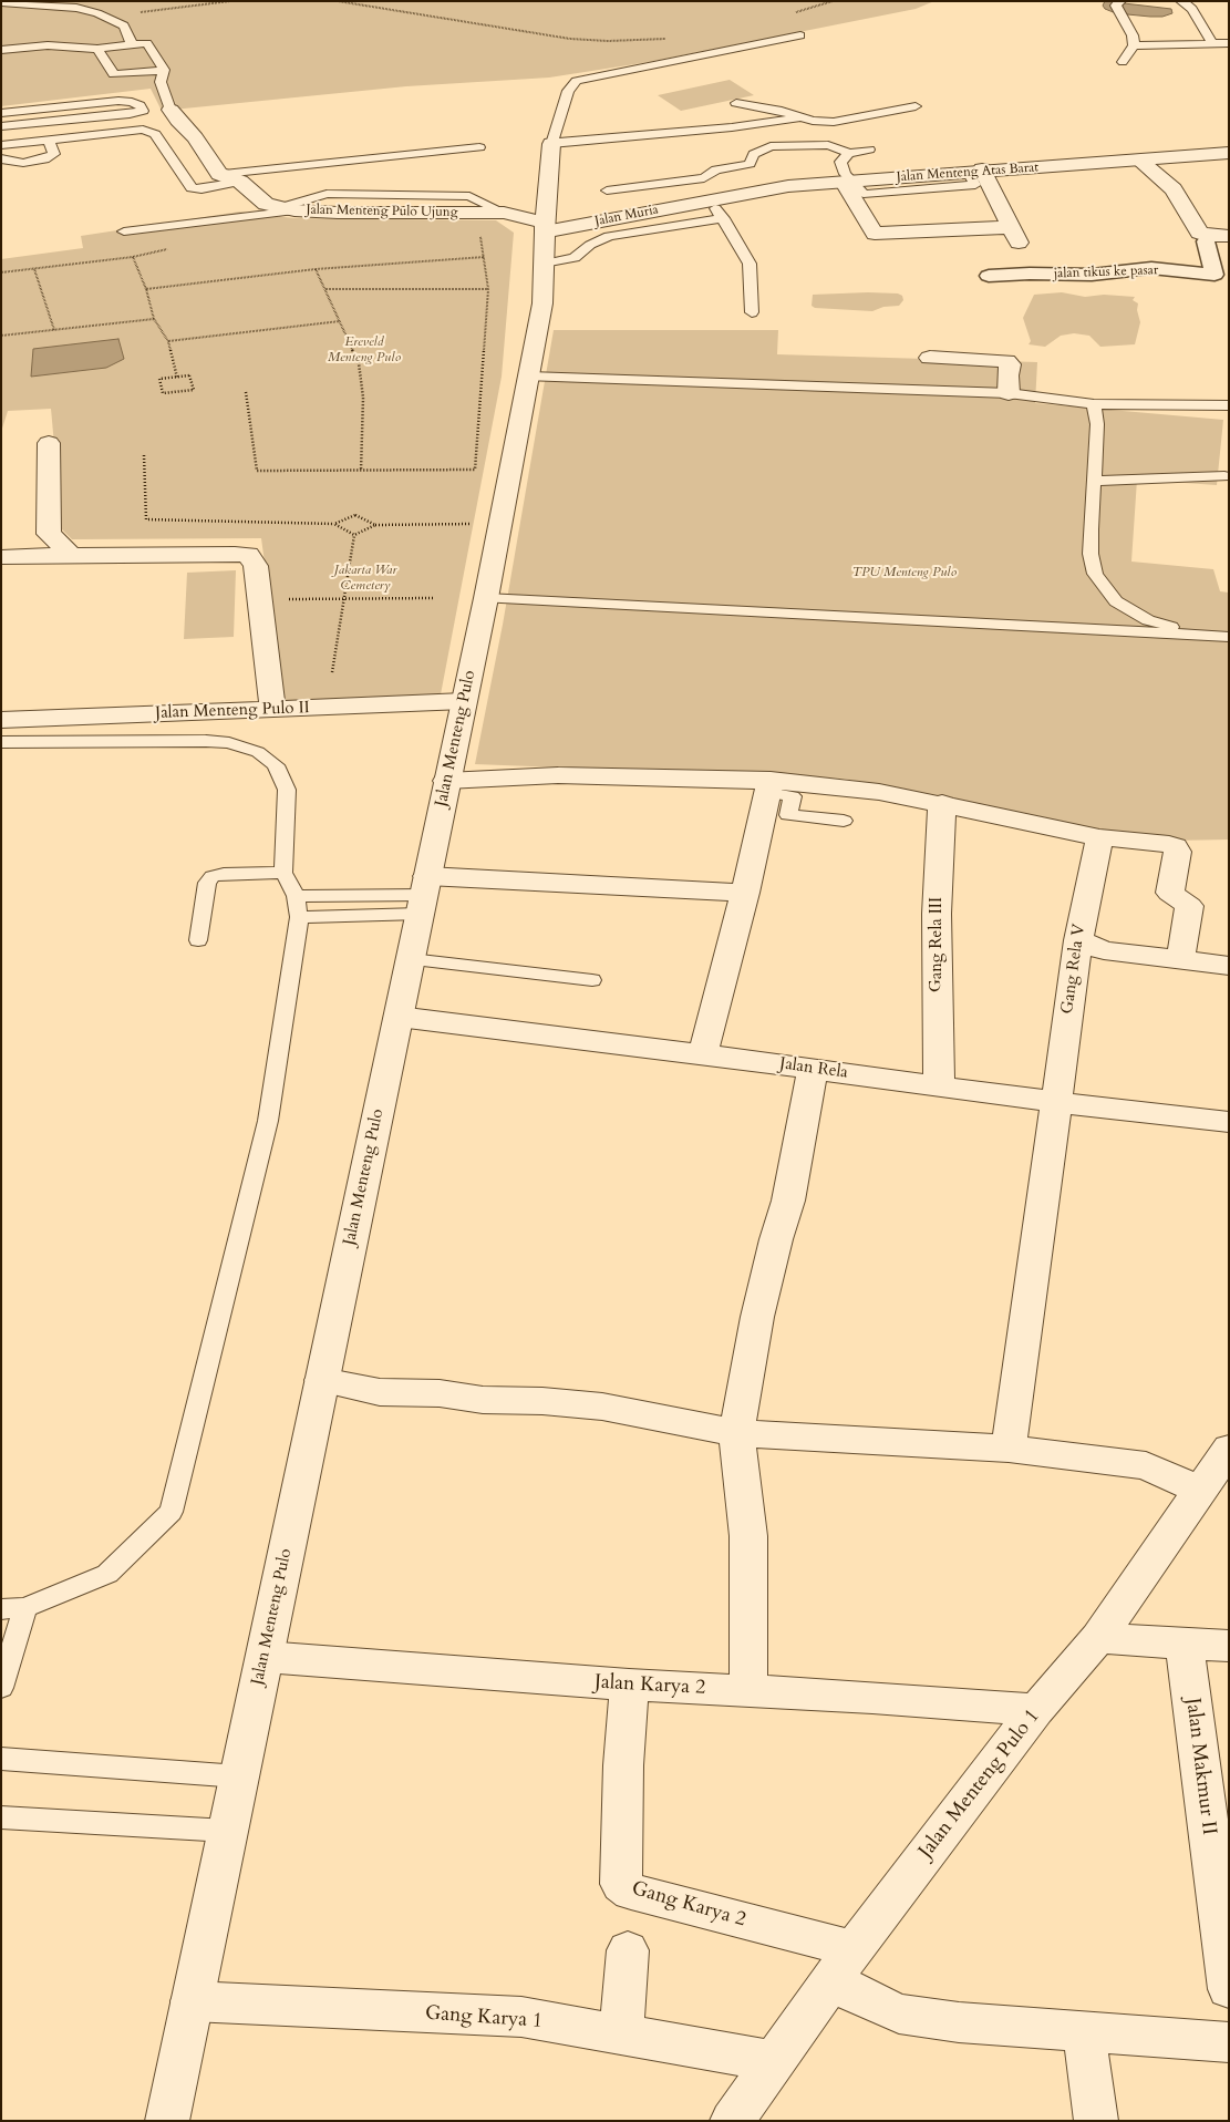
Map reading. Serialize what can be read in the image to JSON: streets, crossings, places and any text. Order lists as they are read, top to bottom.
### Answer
{
  "streets": {
    "street": [
      "Jalan Menteng Atas Barat",
      "Jalan Menteng Pulo Ujung",
      "Jalan Muria",
      "jalan tikus ke pasar",
      "Jalan Menteng Pulo II",
      "Jalan Menteng Pulo",
      "Gang Rela III",
      "Gang Rela V",
      "Jalan Rela",
      "Jalan Karya 2",
      "Jalan Makmur II",
      "Jalan Menteng Pulo 1",
      "Gang Karya 2",
      "Gang Karya 1"
    ]
  },
  "crossings": [
    ["Jalan Menteng Atas Barat", "Jalan Muria"],
    ["Jalan Menteng Pulo Ujung", "Jalan Muria"],
    ["Jalan Menteng Pulo Ujung", "Jalan Menteng Pulo"],
    ["Jalan Muria", "Jalan Menteng Pulo"],
    ["Jalan Menteng Pulo II", "Jalan Menteng Pulo"],
    ["Jalan Menteng Pulo", "Jalan Rela"],
    ["Jalan Menteng Pulo", "Jalan Karya 2"],
    ["Jalan Menteng Pulo", "Gang Karya 1"],
    ["Gang Rela III", "Jalan Rela"],
    ["Gang Rela V", "Jalan Rela"],
    ["Jalan Karya 2", "Jalan Menteng Pulo 1"],
    ["Jalan Karya 2", "Gang Karya 2"],
    ["Jalan Menteng Pulo 1", "Gang Karya 2"],
    ["Jalan Menteng Pulo 1", "Gang Karya 1"]
  ],
  "parks": ["Ereveld Menteng Pulo", "Jakarta War Cemetery", "TPU Menteng Pulo"]
}
